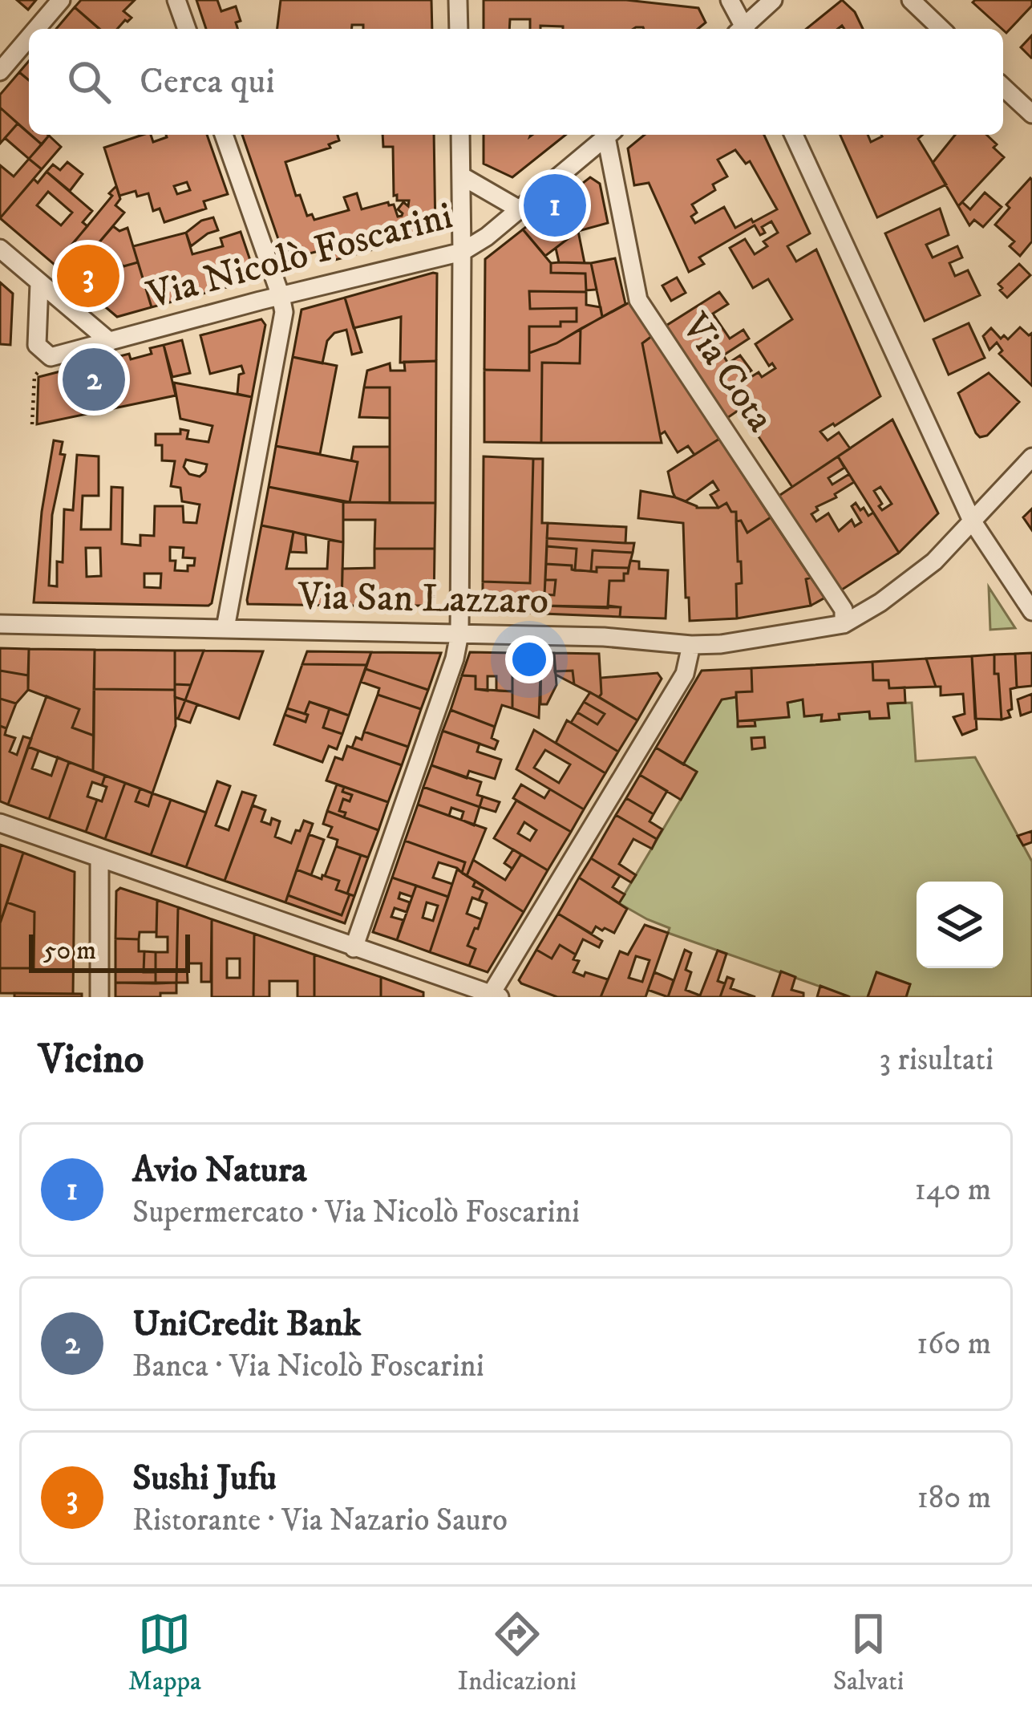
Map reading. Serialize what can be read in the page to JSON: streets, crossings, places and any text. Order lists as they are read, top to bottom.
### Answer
{
  "streets": {
    "street": ["Via Nicolò Foscarini", "Via Cota", "Via San Lazzaro"]
  },
  "crossings": [
    ["Via Cota", "Via San Lazzaro"]
  ],
  "scale_bar": "50 m",
  "page": {
    "search": "Cerca qui",
    "pins": ["1", "3", "2"],
    "scale": "50 m",
    "heading": ["Vicino", "3 risultati"],
    "list": [
      {
        "mark": "1",
        "name": "Avio Natura",
        "note": "Supermercato · Via Nicolò Foscarini",
        "value": "140 m"
      },
      {
        "mark": "2",
        "name": "UniCredit Bank",
        "note": "Banca · Via Nicolò Foscarini",
        "value": "160 m"
      },
      {
        "mark": "3",
        "name": "Sushi Jufu",
        "note": "Ristorante · Via Nazario Sauro",
        "value": "180 m"
      }
    ],
    "nav": ["Mappa", "Indicazioni", "Salvati"]
  }
}
